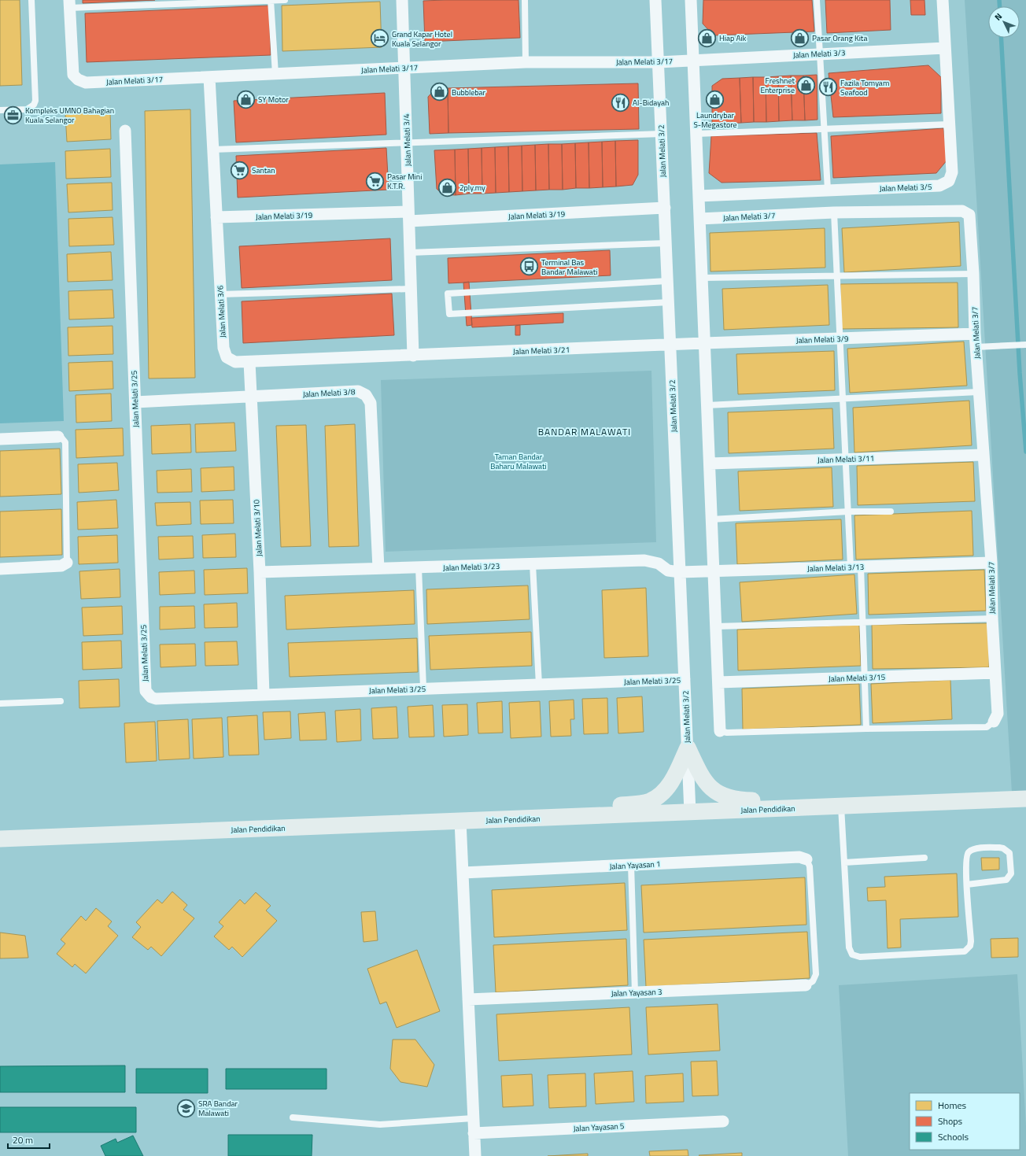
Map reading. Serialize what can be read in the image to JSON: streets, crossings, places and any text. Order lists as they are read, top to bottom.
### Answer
{
  "streets": {
    "street": [
      "Jalan Melati 3/3",
      "Jalan Melati 3/17",
      "Jalan Melati 3/4",
      "Jalan Melati 3/2",
      "Jalan Melati 3/5",
      "Jalan Melati 3/19",
      "Jalan Melati 3/7",
      "Jalan Melati 3/6",
      "Jalan Melati 3/9",
      "Jalan Melati 3/21",
      "Jalan Melati 3/8",
      "Jalan Melati 3/25",
      "Jalan Melati 3/11",
      "Jalan Melati 3/10",
      "Jalan Melati 3/23",
      "Jalan Melati 3/13",
      "Jalan Melati 3/15",
      "Jalan Pendidikan",
      "Jalan Yayasan 1",
      "Jalan Yayasan 3",
      "Jalan Yayasan 5"
    ]
  },
  "crossings": [
    ["Jalan Melati 3/3", "Jalan Melati 3/17"],
    ["Jalan Melati 3/3", "Jalan Melati 3/5"],
    ["Jalan Melati 3/17", "Jalan Melati 3/4"],
    ["Jalan Melati 3/17", "Jalan Melati 3/2"],
    ["Jalan Melati 3/17", "Jalan Melati 3/6"],
    ["Jalan Melati 3/4", "Jalan Melati 3/19"],
    ["Jalan Melati 3/4", "Jalan Melati 3/6"],
    ["Jalan Melati 3/4", "Jalan Melati 3/21"],
    ["Jalan Melati 3/2", "Jalan Melati 3/19"],
    ["Jalan Melati 3/2", "Jalan Melati 3/9"],
    ["Jalan Melati 3/2", "Jalan Melati 3/21"],
    ["Jalan Melati 3/2", "Jalan Melati 3/25"],
    ["Jalan Melati 3/2", "Jalan Melati 3/23"],
    ["Jalan Melati 3/2", "Jalan Melati 3/13"],
    ["Jalan Melati 3/2", "Jalan Pendidikan"],
    ["Jalan Melati 3/19", "Jalan Melati 3/6"],
    ["Jalan Melati 3/7", "Jalan Melati 3/9"],
    ["Jalan Melati 3/7", "Jalan Melati 3/11"],
    ["Jalan Melati 3/7", "Jalan Melati 3/13"],
    ["Jalan Melati 3/7", "Jalan Melati 3/15"],
    ["Jalan Melati 3/6", "Jalan Melati 3/21"],
    ["Jalan Melati 3/6", "Jalan Melati 3/10"],
    ["Jalan Melati 3/9", "Jalan Melati 3/21"],
    ["Jalan Melati 3/8", "Jalan Melati 3/25"],
    ["Jalan Melati 3/8", "Jalan Melati 3/10"],
    ["Jalan Melati 3/8", "Jalan Melati 3/23"],
    ["Jalan Melati 3/25", "Jalan Melati 3/10"],
    ["Jalan Melati 3/10", "Jalan Melati 3/23"],
    ["Jalan Melati 3/23", "Jalan Melati 3/13"]
  ],
  "districts": ["BANDAR MALAWATI"],
  "parks": ["Taman Bandar Baharu Malawati"],
  "places": {
    "shop": [
      "Hiap Aik",
      "Pasar Orang Kita",
      "Freshnet Enterprise",
      "Bubblebar",
      "SY Motor",
      "Laundrybar S-Megastore",
      "2ply.my"
    ],
    "hotel": ["Grand Kapar Hotel Kuala Selangor"],
    "restaurant": ["Fazila Tomyam Seafood", "Al-Bidayah"],
    "office": ["Kompleks UMNO Bahagian Kuala Selangor"],
    "supermarket": ["Santan", "Pasar Mini K.T.R."],
    "bus stop": ["Terminal Bas Bandar Malawati"],
    "school or university": ["SRA Bandar Malawati"]
  },
  "legend": ["Homes", "Shops", "Schools"],
  "scale_bar": "20 m",
  "north": "top left"
}
